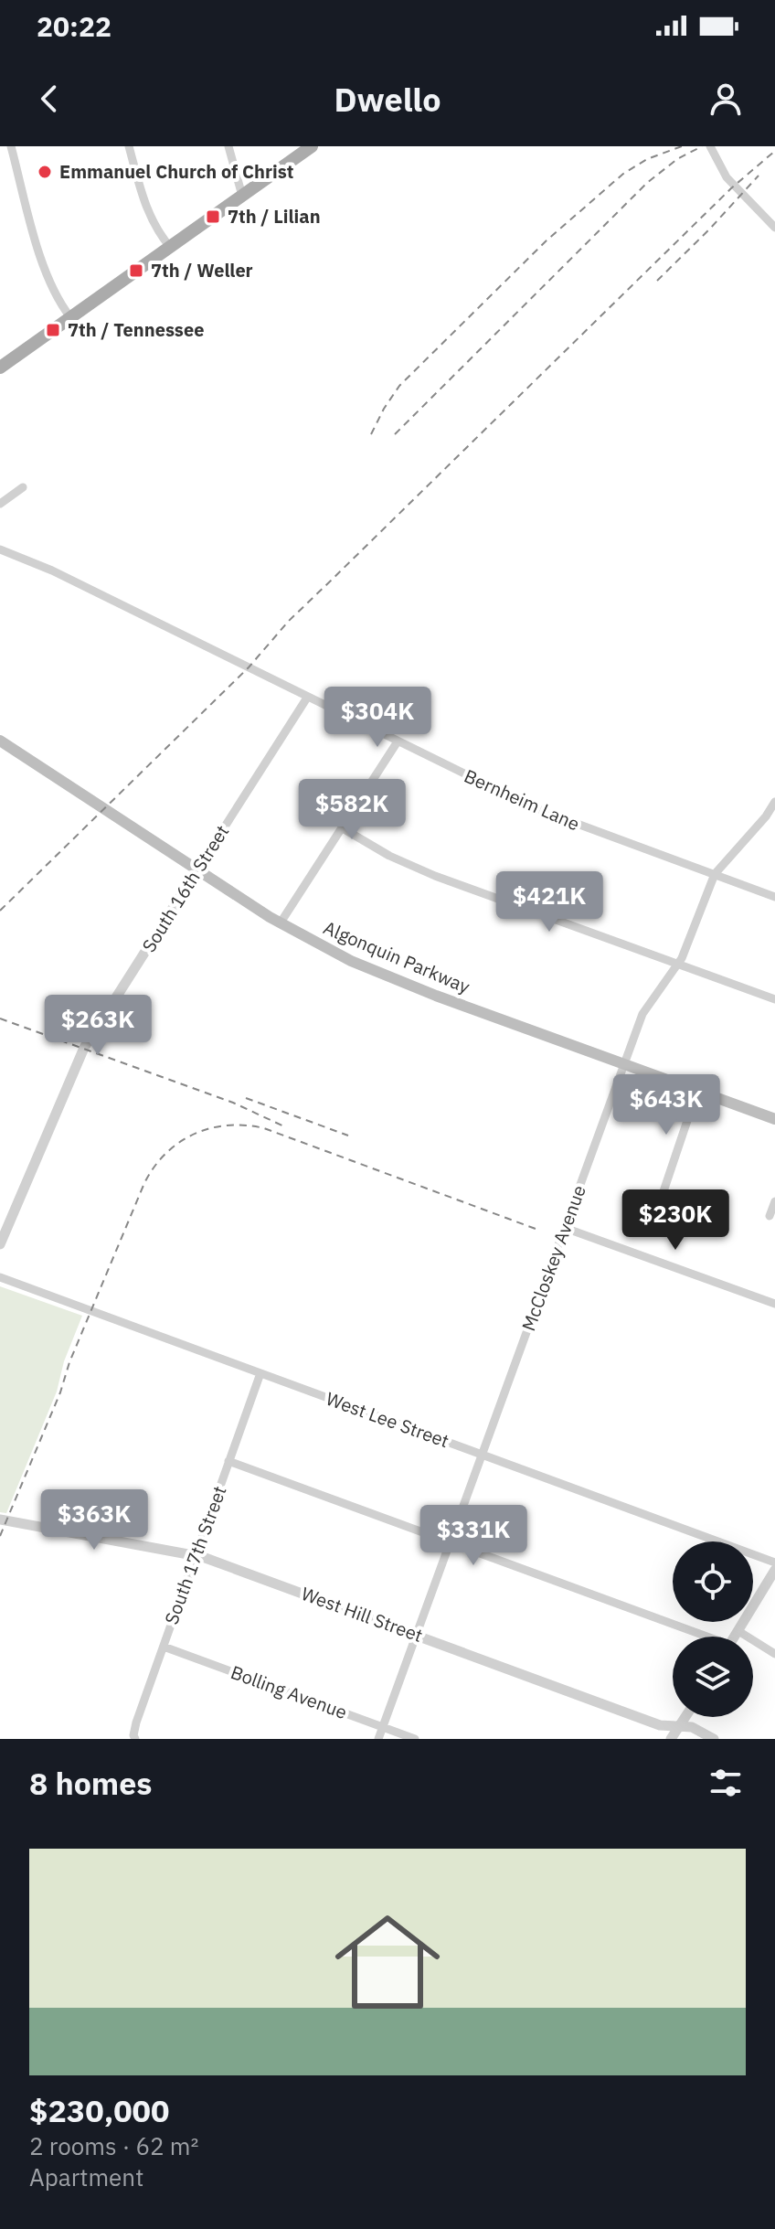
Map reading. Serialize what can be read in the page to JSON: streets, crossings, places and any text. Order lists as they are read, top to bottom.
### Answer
{
  "streets": {
    "main road": ["Algonquin Parkway"],
    "street": [
      "Bernheim Lane",
      "South 16th Street",
      "McCloskey Avenue",
      "West Lee Street",
      "South 17th Street",
      "West Hill Street",
      "Bolling Avenue"
    ]
  },
  "crossings": [
    ["Bernheim Lane", "South 16th Street"],
    ["Bernheim Lane", "McCloskey Avenue"],
    ["South 16th Street", "Algonquin Parkway"],
    ["Algonquin Parkway", "McCloskey Avenue"],
    ["McCloskey Avenue", "West Lee Street"],
    ["McCloskey Avenue", "West Hill Street"],
    ["McCloskey Avenue", "Bolling Avenue"],
    ["West Lee Street", "South 17th Street"],
    ["South 17th Street", "West Hill Street"],
    ["South 17th Street", "Bolling Avenue"]
  ],
  "places": {
    "other": ["Emmanuel Church of Christ"],
    "transit": ["7th / Lilian", "7th / Weller", "7th / Tennessee"]
  },
  "page": {
    "status": "20:22",
    "header": "Dwello",
    "price": [
      "$304K",
      "$582K",
      "$421K",
      "$263K",
      "$643K",
      "$230K",
      "$363K",
      "$331K"
    ],
    "heading": "8 homes",
    "list": [
      {
        "name": "$230,000",
        "note": "2 rooms · 62 m² · Apartment"
      }
    ]
  }
}
